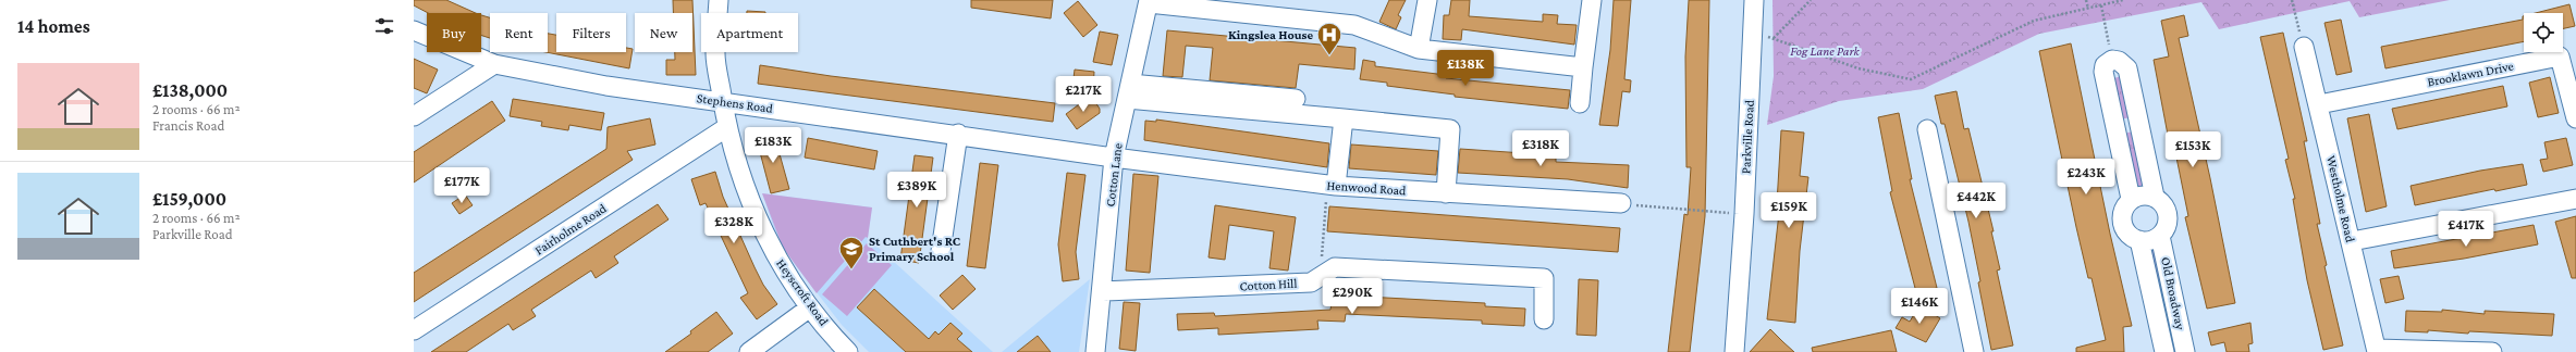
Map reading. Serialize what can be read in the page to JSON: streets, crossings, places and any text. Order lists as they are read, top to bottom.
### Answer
{
  "streets": {
    "street": [
      "Brooklawn Drive",
      "Stephens Road",
      "Parkville Road",
      "Cotton Lane",
      "Henwood Road",
      "Westholme Road",
      "Fairholme Road",
      "Cotton Hill",
      "Heyscroft Road",
      "Old Broadway"
    ]
  },
  "crossings": [
    ["Brooklawn Drive", "Westholme Road"],
    ["Stephens Road", "Cotton Lane"],
    ["Stephens Road", "Henwood Road"],
    ["Stephens Road", "Heyscroft Road"],
    ["Cotton Lane", "Henwood Road"],
    ["Cotton Lane", "Cotton Hill"],
    ["Fairholme Road", "Heyscroft Road"]
  ],
  "parks": ["Fog Lane Park"],
  "places": {
    "hospital": ["Kingslea House"],
    "school or university": ["St Cuthbert's RC Primary School"]
  },
  "page": {
    "heading": "14 homes",
    "chip": [
      "Buy",
      "Rent",
      "Filters",
      "New",
      "Apartment"
    ],
    "price": [
      "£138K",
      "£217K",
      "£183K",
      "£318K",
      "£153K",
      "£243K",
      "£177K",
      "£389K",
      "£442K",
      "£159K",
      "£328K",
      "£417K",
      "£290K",
      "£146K"
    ],
    "list": [
      {
        "name": "£138,000",
        "note": "2 rooms · 66 m² · Francis Road"
      },
      {
        "name": "£159,000",
        "note": "2 rooms · 66 m² · Parkville Road"
      }
    ]
  }
}
